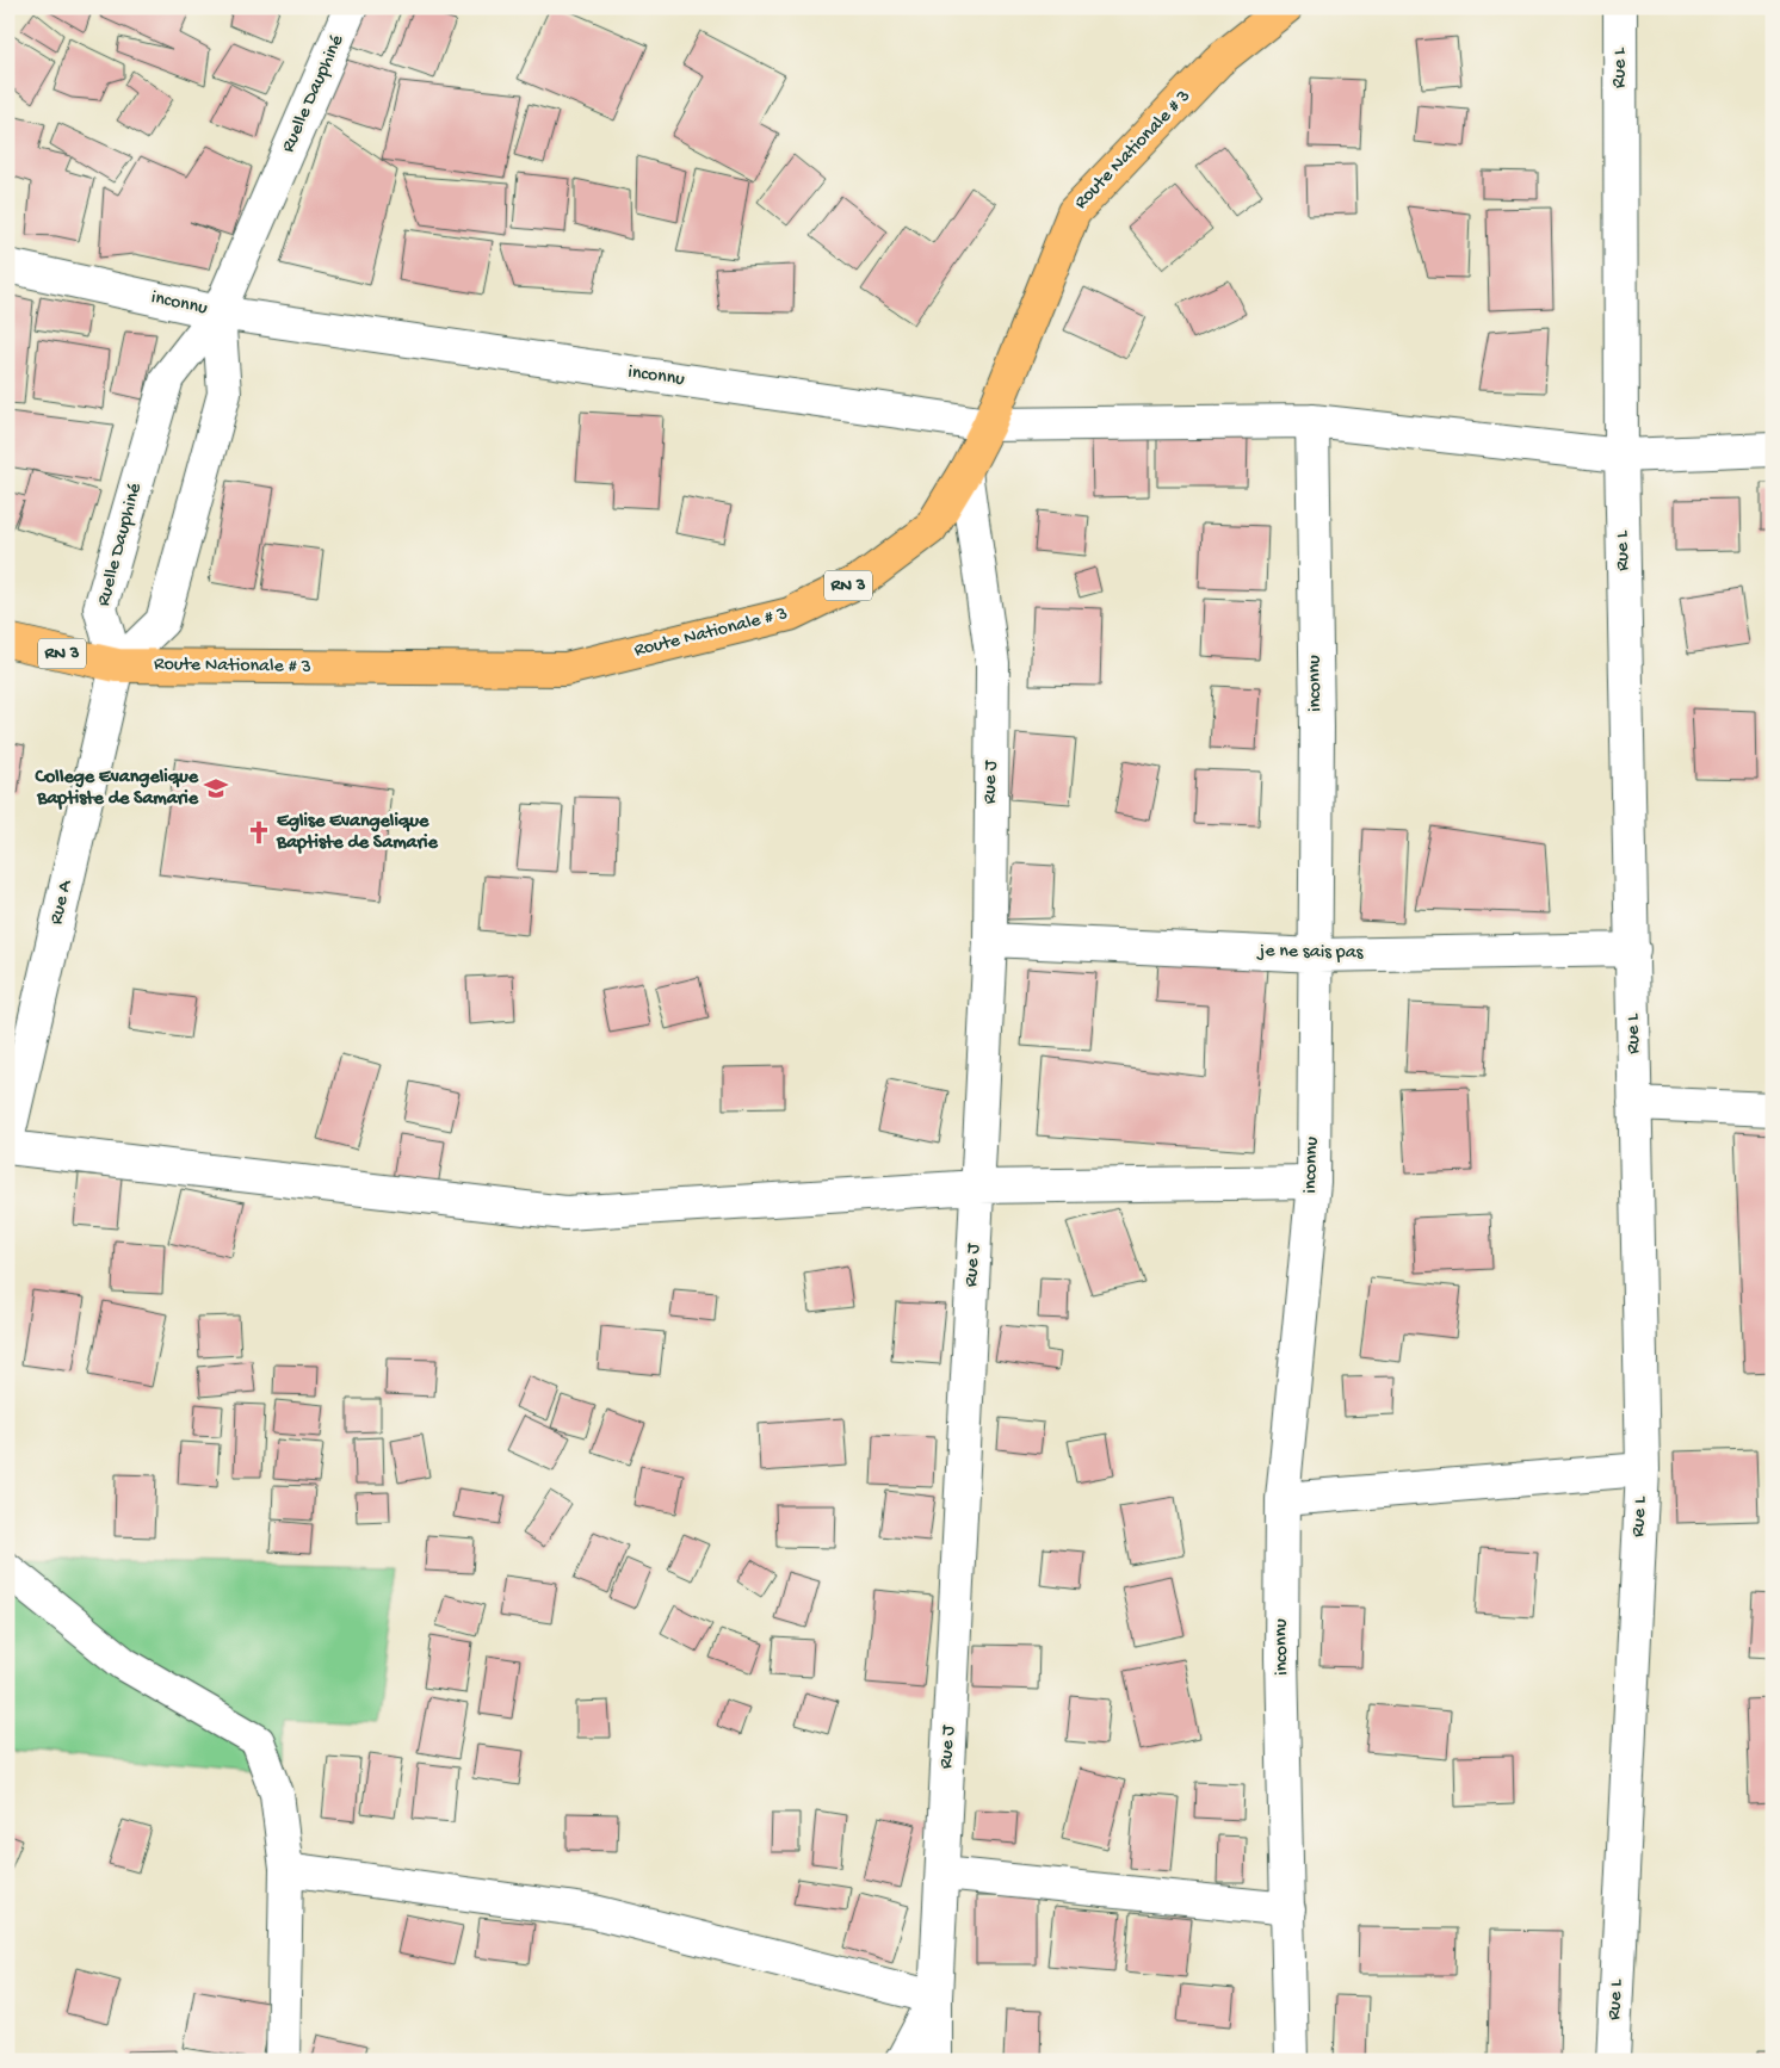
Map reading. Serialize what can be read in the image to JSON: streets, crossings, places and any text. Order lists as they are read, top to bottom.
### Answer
{
  "streets": {
    "main road": ["Route Nationale # 3", "RN 3"],
    "street": [
      "Rue L",
      "Ruelle Dauphiné",
      "inconnu",
      "Rue J",
      "Rue A",
      "je ne sais pas"
    ]
  },
  "crossings": [
    ["Rue L", "inconnu"],
    ["Rue L", "je ne sais pas"],
    ["Ruelle Dauphiné", "Route Nationale # 3"],
    ["Ruelle Dauphiné", "inconnu"],
    ["Ruelle Dauphiné", "Rue A"],
    ["Route Nationale # 3", "inconnu"],
    ["Route Nationale # 3", "Rue J"],
    ["Route Nationale # 3", "Rue A"],
    ["inconnu", "je ne sais pas"],
    ["Rue J", "je ne sais pas"]
  ],
  "places": {
    "school or university": ["College Evangelique Baptiste de Samarie"],
    "church": ["Eglise Evangelique Baptiste de Samarie"]
  }
}
